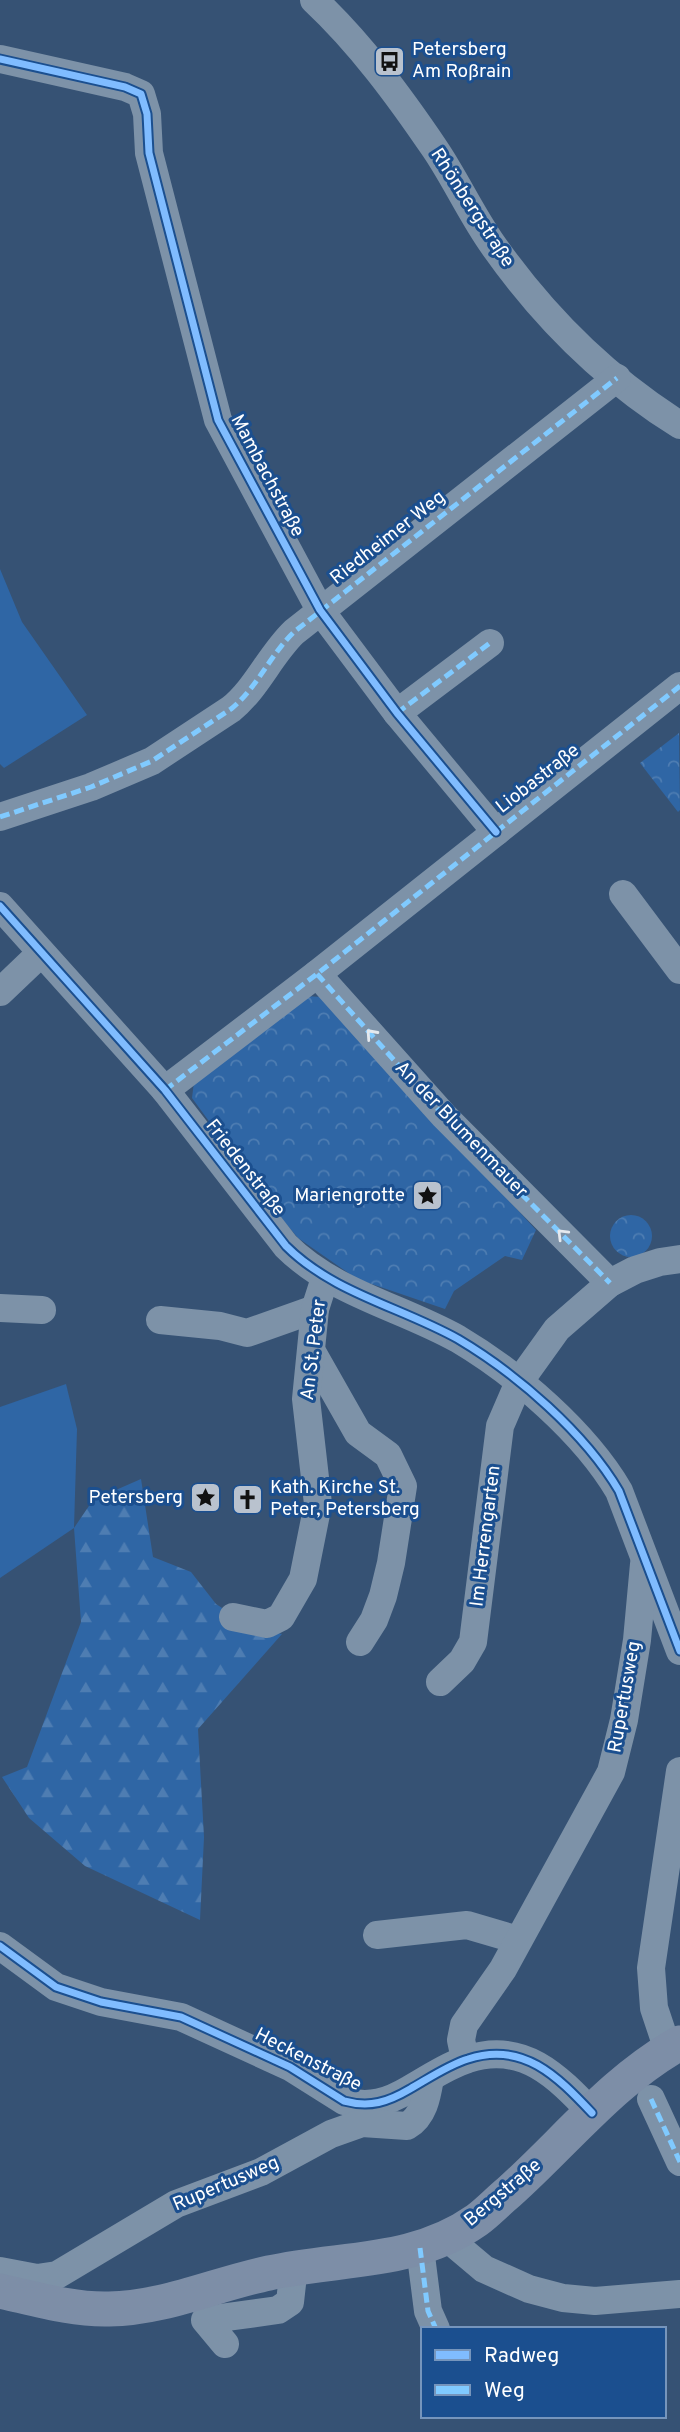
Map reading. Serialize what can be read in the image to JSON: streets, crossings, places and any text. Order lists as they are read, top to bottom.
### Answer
{
  "streets": {
    "main road": ["Bergstraße"],
    "street": [
      "Rhönbergstraße",
      "Mambachstraße",
      "Riedheimer Weg",
      "Liobastraße",
      "An der Blumenmauer",
      "Friedenstraße",
      "An St. Peter",
      "Im Herrengarten",
      "Rupertusweg",
      "Heckenstraße"
    ]
  },
  "crossings": [
    ["Rhönbergstraße", "Riedheimer Weg"],
    ["Mambachstraße", "Riedheimer Weg"],
    ["Mambachstraße", "Liobastraße"],
    ["Liobastraße", "An der Blumenmauer"],
    ["Liobastraße", "Friedenstraße"],
    ["An der Blumenmauer", "Im Herrengarten"],
    ["Friedenstraße", "An St. Peter"],
    ["Friedenstraße", "Im Herrengarten"],
    ["Friedenstraße", "Rupertusweg"],
    ["Rupertusweg", "Heckenstraße"],
    ["Heckenstraße", "Bergstraße"]
  ],
  "one_way": ["An der Blumenmauer"],
  "places": {
    "bus stop": ["Petersberg Am Roßrain"],
    "place": ["Mariengrotte", "Petersberg"],
    "church": ["Kath. Kirche St. Peter, Petersberg"]
  },
  "legend": ["Radweg", "Weg"]
}
